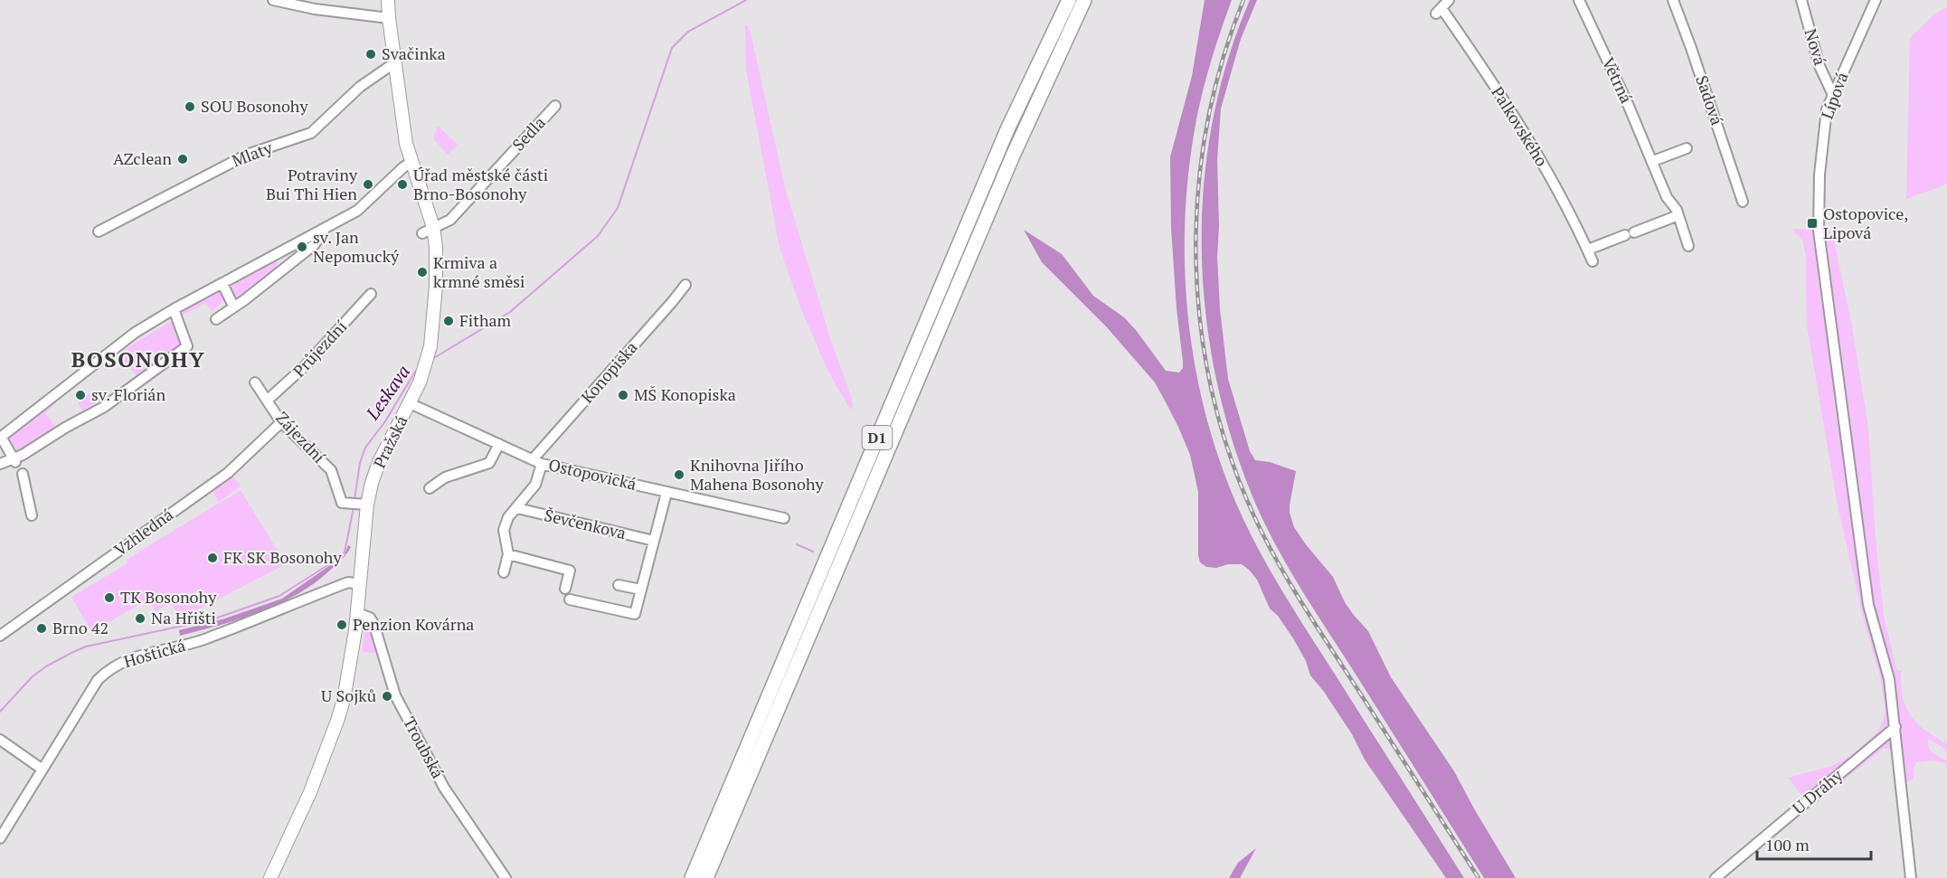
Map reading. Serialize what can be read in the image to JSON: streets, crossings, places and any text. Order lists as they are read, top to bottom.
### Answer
{
  "streets": {
    "highway": ["D1"],
    "main road": ["Pražská"],
    "street": [
      "Nová",
      "Větrná",
      "Lípová",
      "Sadová",
      "Palkovského",
      "Sedla",
      "Mlaty",
      "Průjezdní",
      "Konopiska",
      "Zájezdní",
      "Ostopovická",
      "Ševčenkova",
      "Vzhledná",
      "Hoštická",
      "Troubská",
      "U Dráhy"
    ]
  },
  "crossings": [
    ["Nová", "Lípová"],
    ["Lípová", "U Dráhy"],
    ["Sedla", "Pražská"],
    ["Mlaty", "Pražská"],
    ["Průjezdní", "Zájezdní"],
    ["Konopiska", "Ostopovická"],
    ["Konopiska", "Ševčenkova"],
    ["Zájezdní", "Pražská"],
    ["Zájezdní", "Vzhledná"],
    ["Pražská", "Ostopovická"],
    ["Pražská", "Hoštická"],
    ["Pražská", "Troubská"],
    ["Ostopovická", "Ševčenkova"]
  ],
  "districts": ["BOSONOHY"],
  "water": ["Leskava"],
  "places": {
    "other": [
      "Svačinka",
      "SOU Bosonohy",
      "AZclean",
      "Potraviny Bui Thi Hien",
      "Úřad městské části Brno-Bosonohy",
      "sv. Jan Nepomucký",
      "Krmiva a krmné směsi",
      "Fitham",
      "sv. Florián",
      "MŠ Konopiska",
      "Knihovna Jiřího Mahena Bosonohy",
      "FK SK Bosonohy",
      "TK Bosonohy",
      "Na Hřišti",
      "Penzion Kovárna",
      "Brno 42",
      "U Sojků"
    ],
    "transit": ["Ostopovice, Lipová"]
  },
  "scale_bar": "100 m"
}
